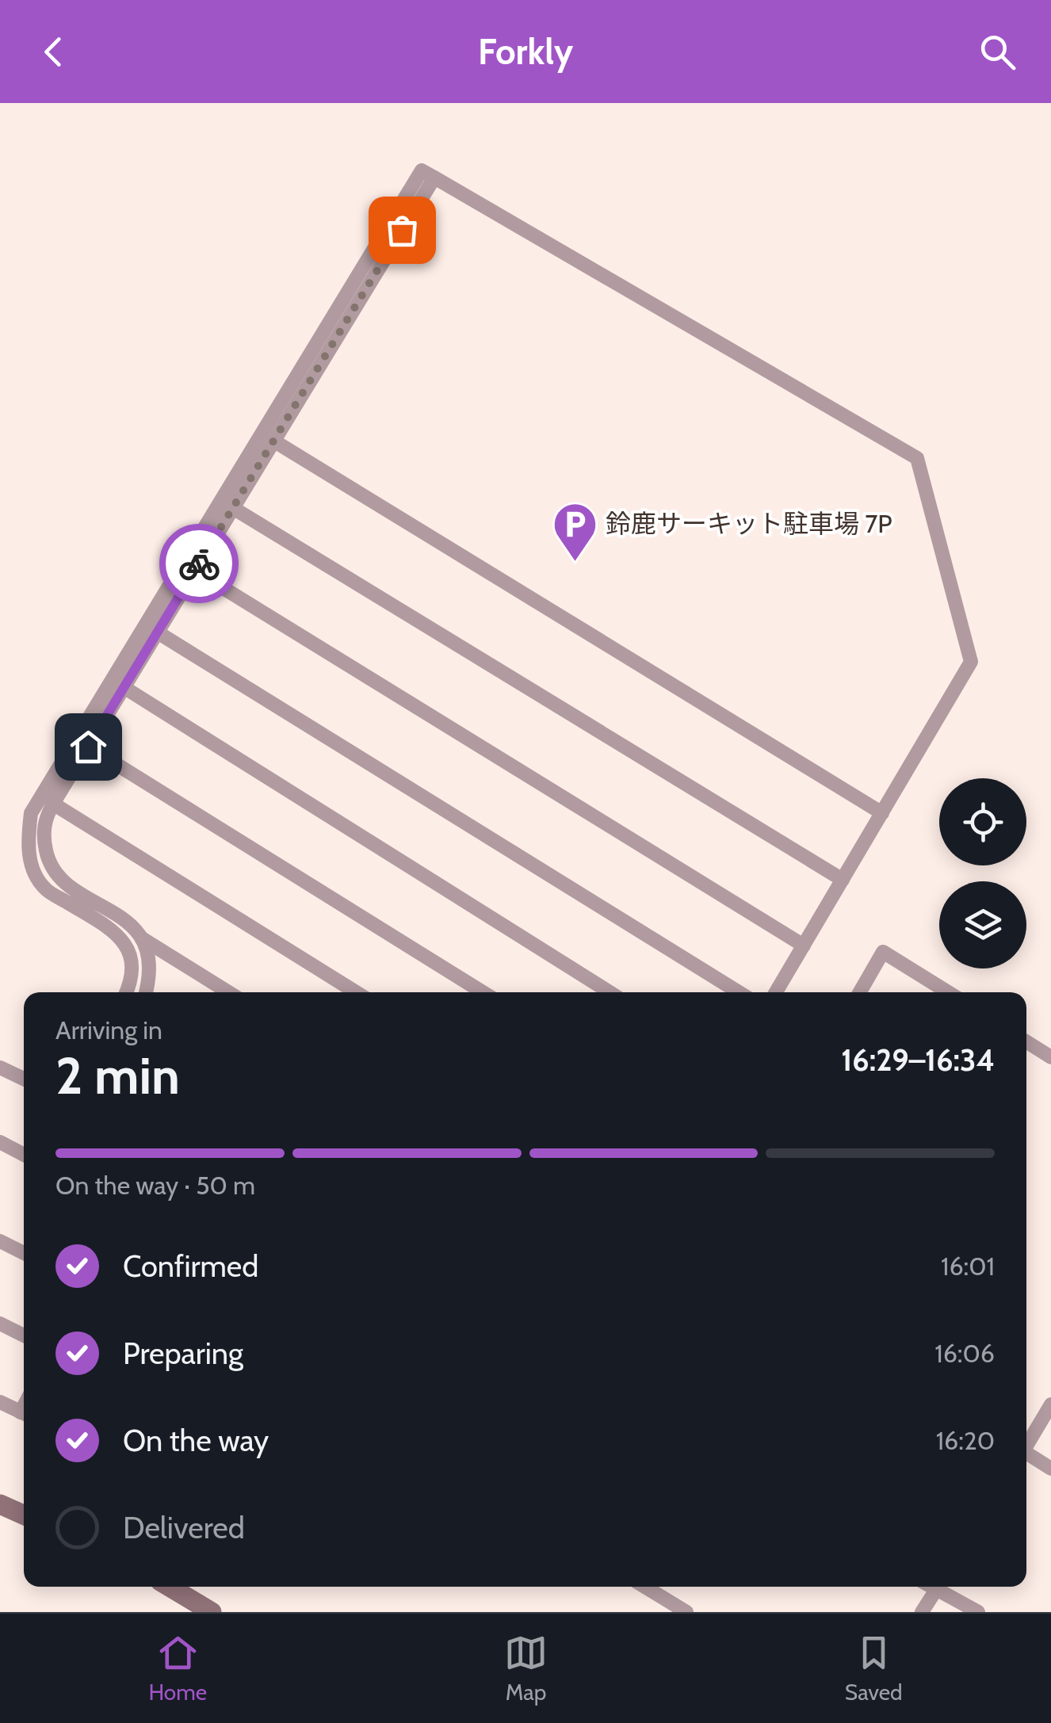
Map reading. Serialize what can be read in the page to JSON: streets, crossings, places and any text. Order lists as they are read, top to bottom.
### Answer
{
  "places": {
    "parking": ["鈴鹿サーキット駐車場 7P"]
  },
  "page": {
    "header": "Forkly",
    "heading": ["2 min", "Arriving in", "16:29–16:34"],
    "bar": "On the way · 50 m",
    "list": [
      ["Confirmed", "16:01"],
      ["Preparing", "16:06"],
      ["On the way", "16:20"],
      "Delivered"
    ],
    "tabs": ["Home", "Map", "Saved"]
  }
}
